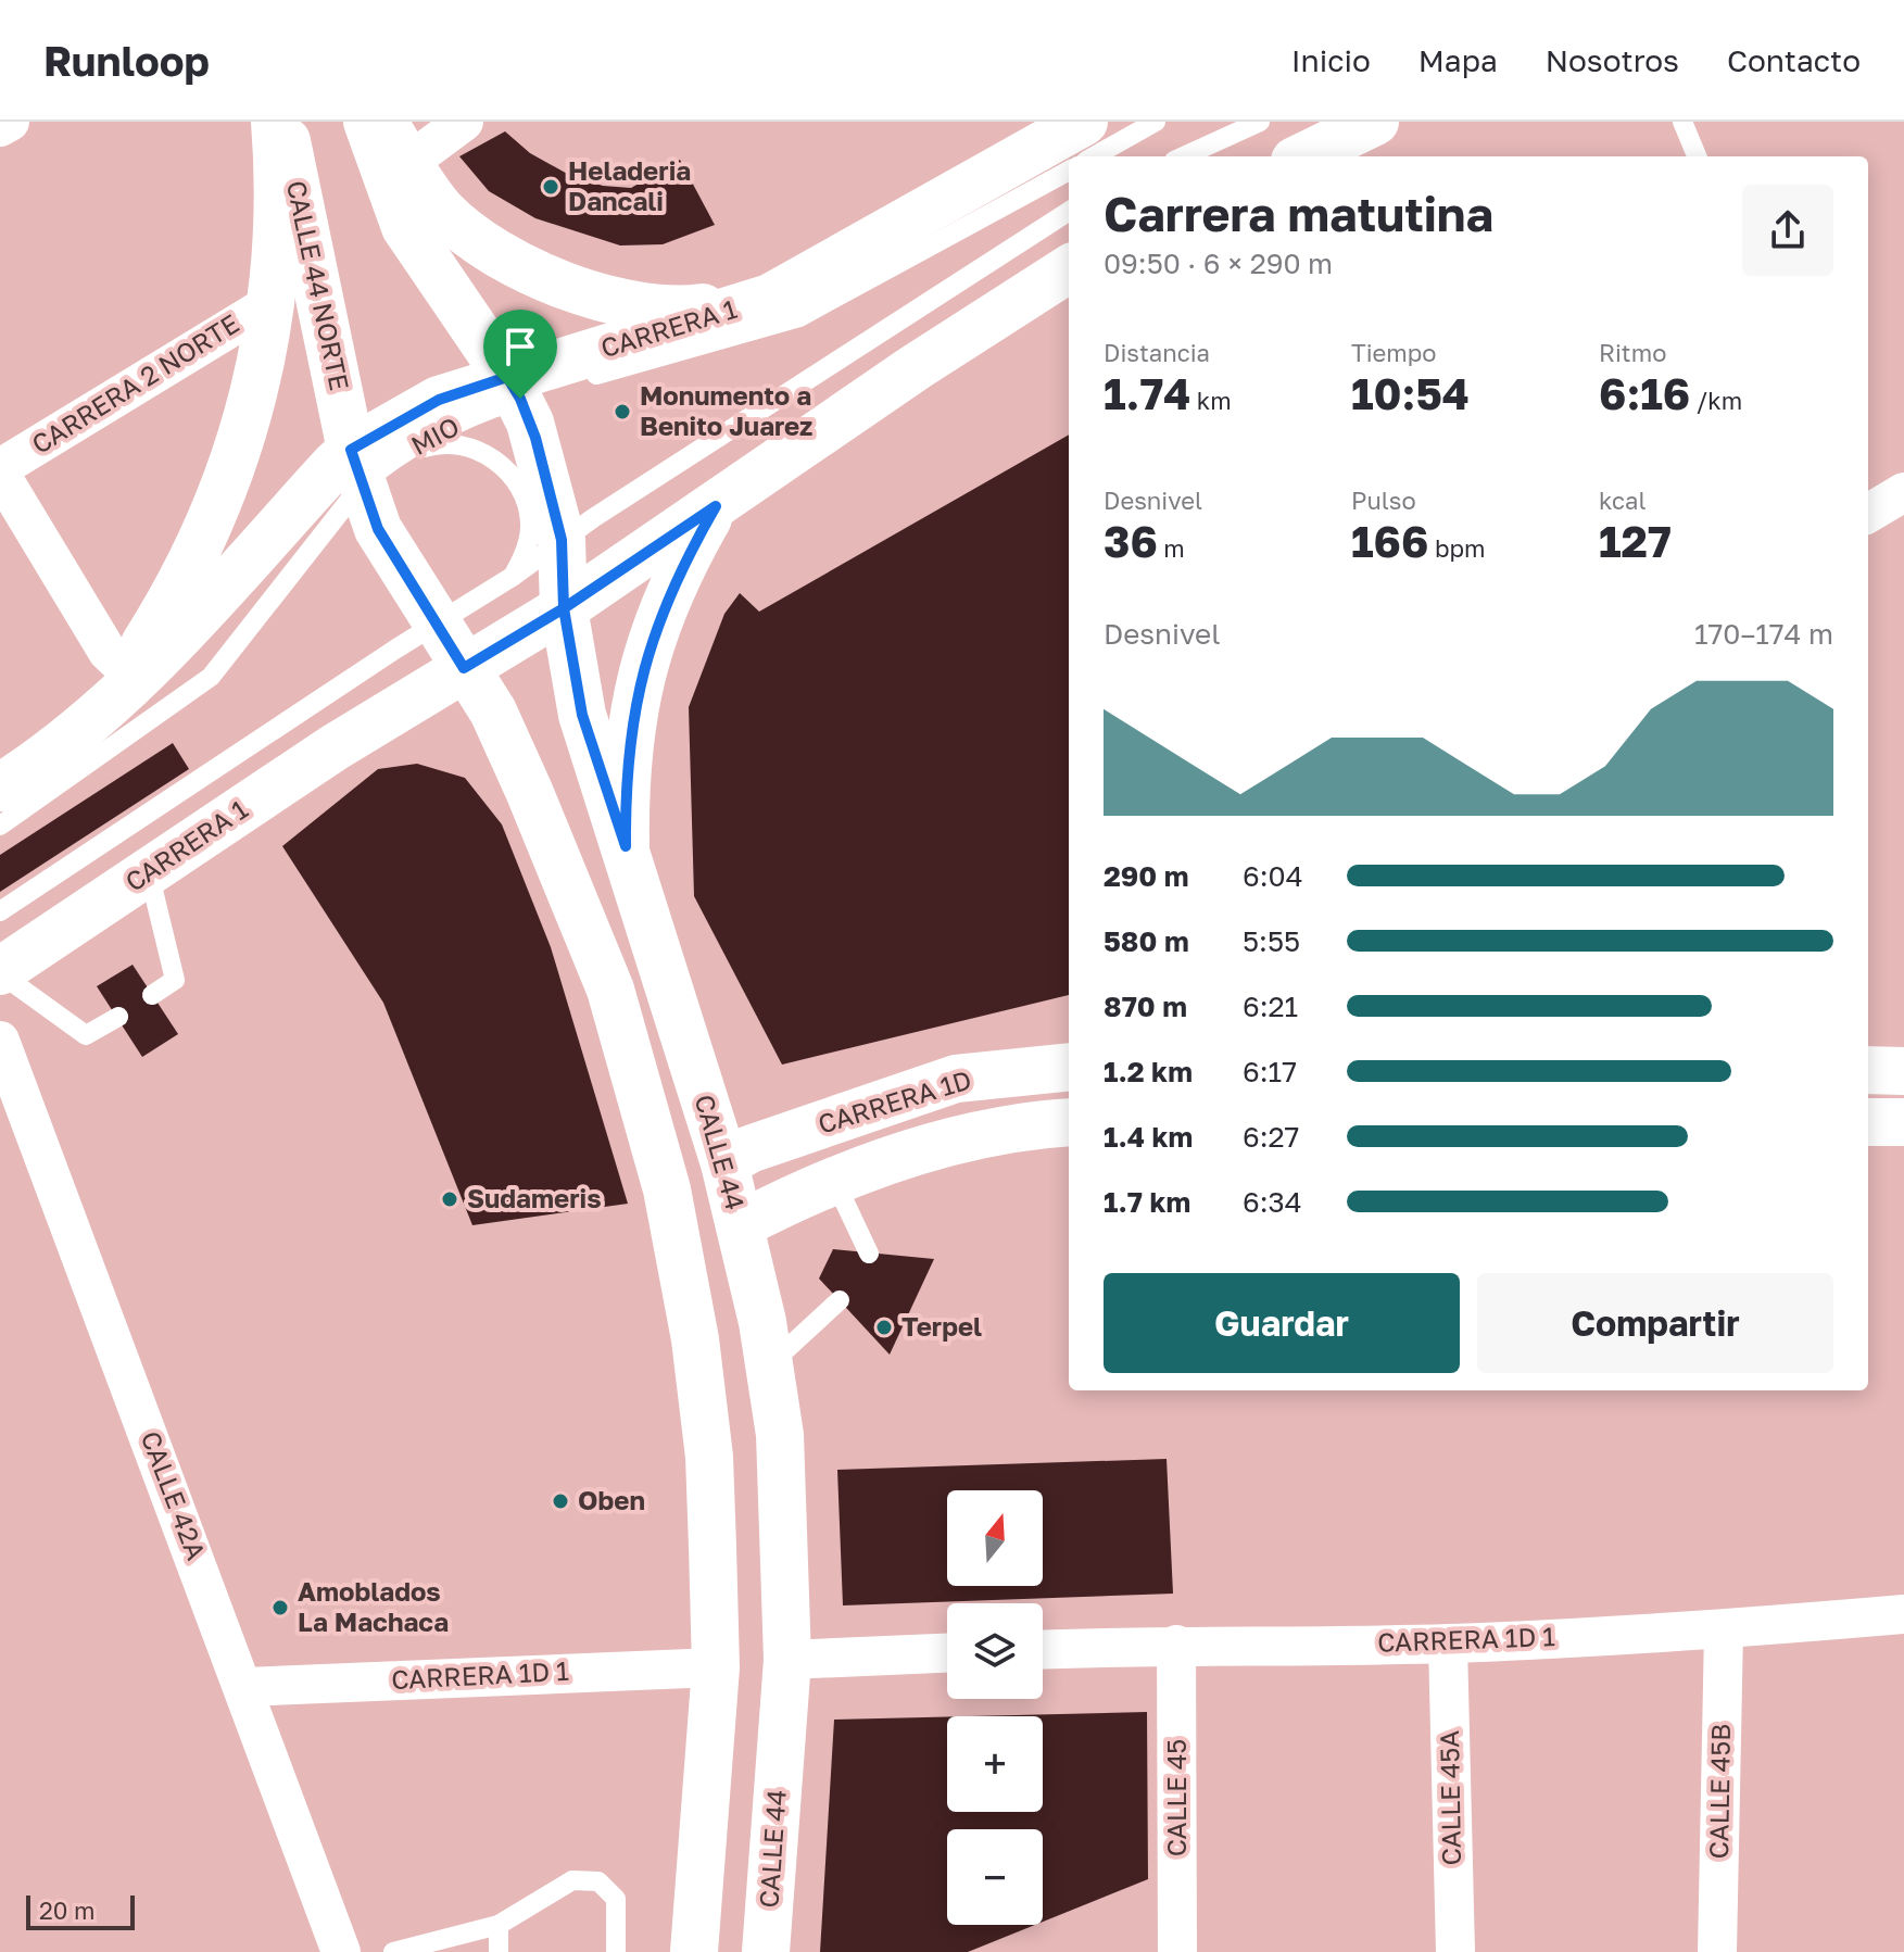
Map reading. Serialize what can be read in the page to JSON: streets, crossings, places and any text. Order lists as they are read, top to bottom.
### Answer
{
  "streets": {
    "main road": [
      "CALLE 44 NORTE",
      "CARRERA 1",
      "CARRERA 1D",
      "CALLE 44"
    ],
    "street": [
      "CARRERA 2 NORTE",
      "CALLE 42A",
      "CARRERA 1D 1",
      "CALLE 45B",
      "CALLE 45",
      "CALLE 45A"
    ]
  },
  "crossings": [
    ["CALLE 44 NORTE", "CARRERA 1"],
    ["CARRERA 1", "CALLE 44"],
    ["CARRERA 1D", "CALLE 44"],
    ["CALLE 42A", "CARRERA 1D 1"],
    ["CARRERA 1D 1", "CALLE 45B"],
    ["CARRERA 1D 1", "CALLE 45"],
    ["CARRERA 1D 1", "CALLE 45A"]
  ],
  "places": [
    "Heladeria Dancali",
    "Monumento a Benito Juarez",
    "Sudameris",
    "Terpel",
    "Oben",
    "Amoblados La Machaca"
  ],
  "scale_bar": "20 m",
  "north": "top",
  "page": {
    "header": "Runloop",
    "nav": [
      "Inicio",
      "Mapa",
      "Nosotros",
      "Contacto"
    ],
    "heading": ["Carrera matutina", "09:50 · 6 × 290 m"],
    "stats": [
      ["Distancia", "1.74 km"],
      ["Tiempo", "10:54"],
      ["Ritmo", "6:16 /km"],
      ["Desnivel", "36 m"],
      ["Pulso", "166 bpm"],
      ["kcal", "127"]
    ],
    "chart": ["Desnivel", "170–174 m"],
    "list": [
      {
        "name": "290 m",
        "note": "6:04"
      },
      {
        "name": "580 m",
        "note": "5:55"
      },
      {
        "name": "870 m",
        "note": "6:21"
      },
      {
        "name": "1.2 km",
        "note": "6:17"
      },
      {
        "name": "1.4 km",
        "note": "6:27"
      },
      {
        "name": "1.7 km",
        "note": "6:34"
      }
    ],
    "buttons": ["Guardar", "Compartir"],
    "map_buttons": ["+", "−"],
    "scale": "20 m"
  }
}
